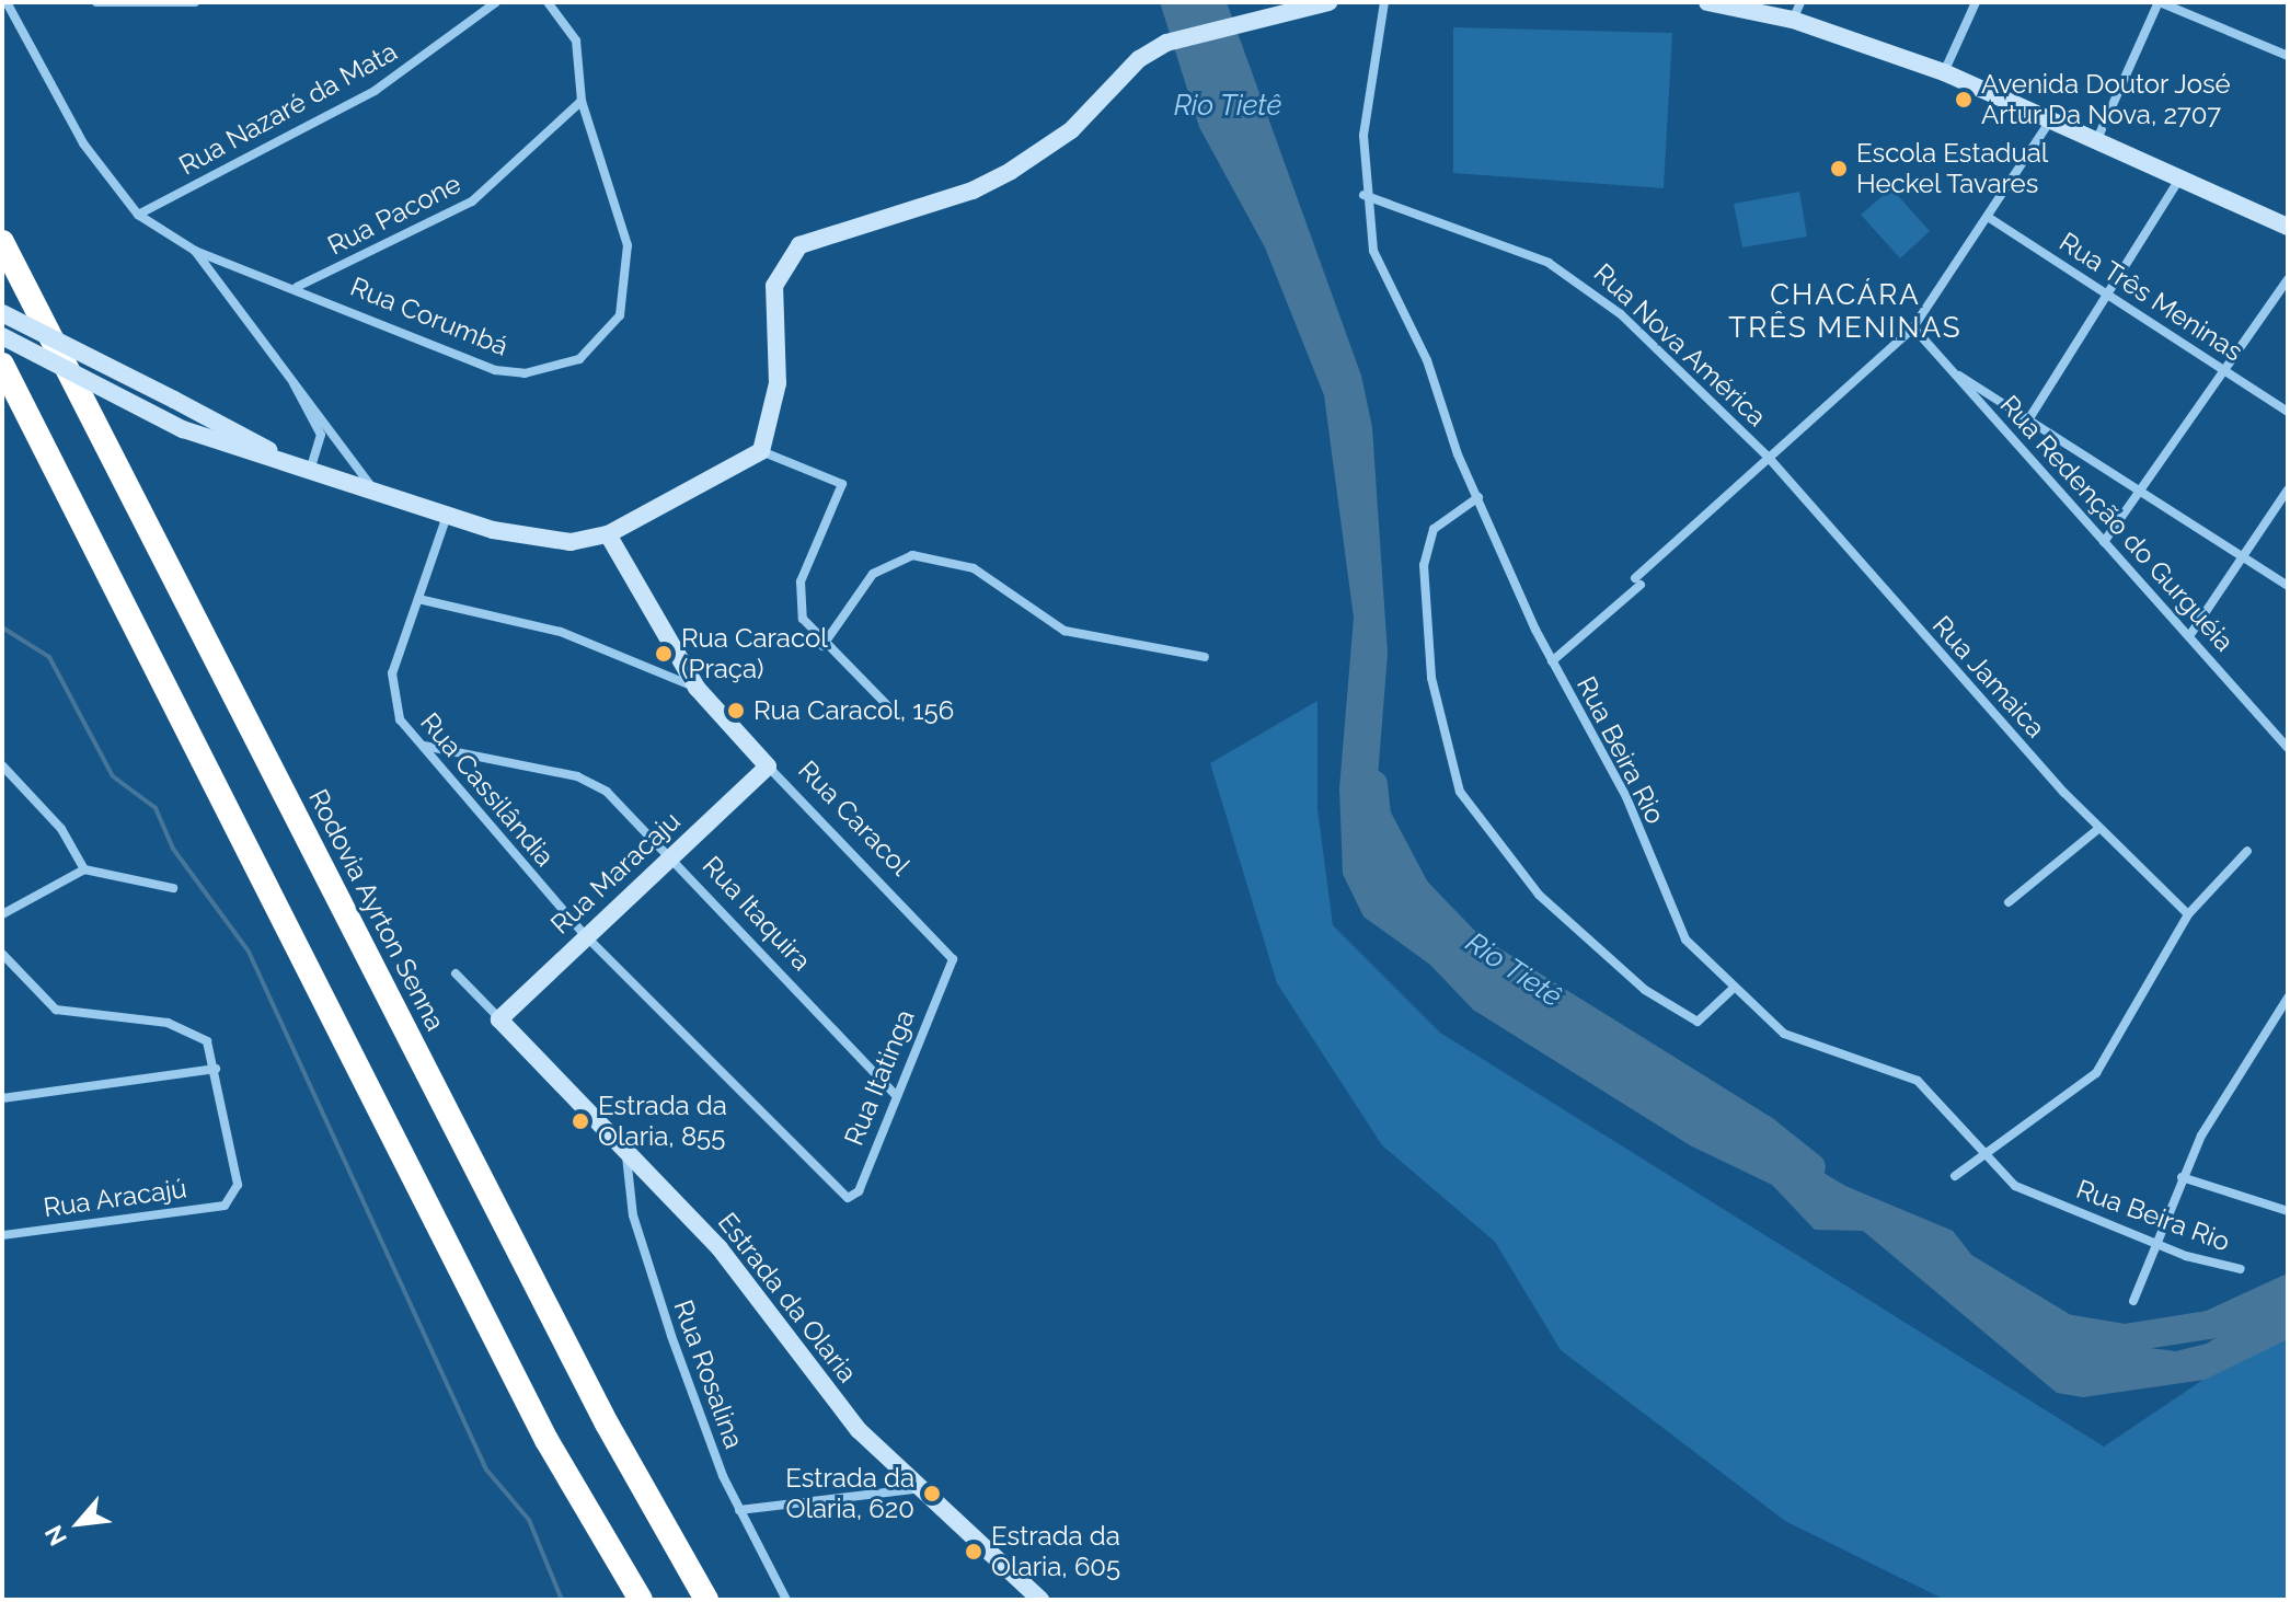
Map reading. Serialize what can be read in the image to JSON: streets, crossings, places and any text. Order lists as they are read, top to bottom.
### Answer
{
  "streets": {
    "highway": ["Rodovia Ayrton Senna"],
    "main road": ["Rua Caracol", "Rua Maracaju", "Estrada da Olaria"],
    "street": [
      "Rua Nazaré da Mata",
      "Rua Pacone",
      "Rua Três Meninas",
      "Rua Corumbá",
      "Rua Nova América",
      "Rua Redenção do Gurguéia",
      "Rua Jamaica",
      "Rua Beira Rio",
      "Rua Cassilândia",
      "Rua Itaquira",
      "Rua Itatinga",
      "Rua Aracajú",
      "Rua Rosalina"
    ]
  },
  "crossings": [
    ["Rua Pacone", "Rua Corumbá"],
    ["Rua Nova América", "Rua Jamaica"],
    ["Rua Nova América", "Rua Beira Rio"],
    ["Rua Cassilândia", "Rua Maracaju"],
    ["Rua Cassilândia", "Rua Itaquira"],
    ["Rua Cassilândia", "Rua Itatinga"],
    ["Rua Caracol", "Rua Maracaju"],
    ["Rua Caracol", "Rua Itatinga"],
    ["Rua Maracaju", "Rua Itaquira"],
    ["Rua Maracaju", "Estrada da Olaria"],
    ["Rua Itaquira", "Rua Itatinga"],
    ["Estrada da Olaria", "Rua Rosalina"]
  ],
  "districts": ["CHACÁRA TRÊS MENINAS"],
  "water": ["Rio Tietê"],
  "places": [
    "Avenida Doutor José Artur Da Nova, 2707",
    "Escola Estadual Heckel Tavares",
    "Rua Caracol (Praça)",
    "Rua Caracol, 156",
    "Estrada da Olaria, 855",
    "Estrada da Olaria, 620",
    "Estrada da Olaria, 605"
  ],
  "north": "bottom left"
}
